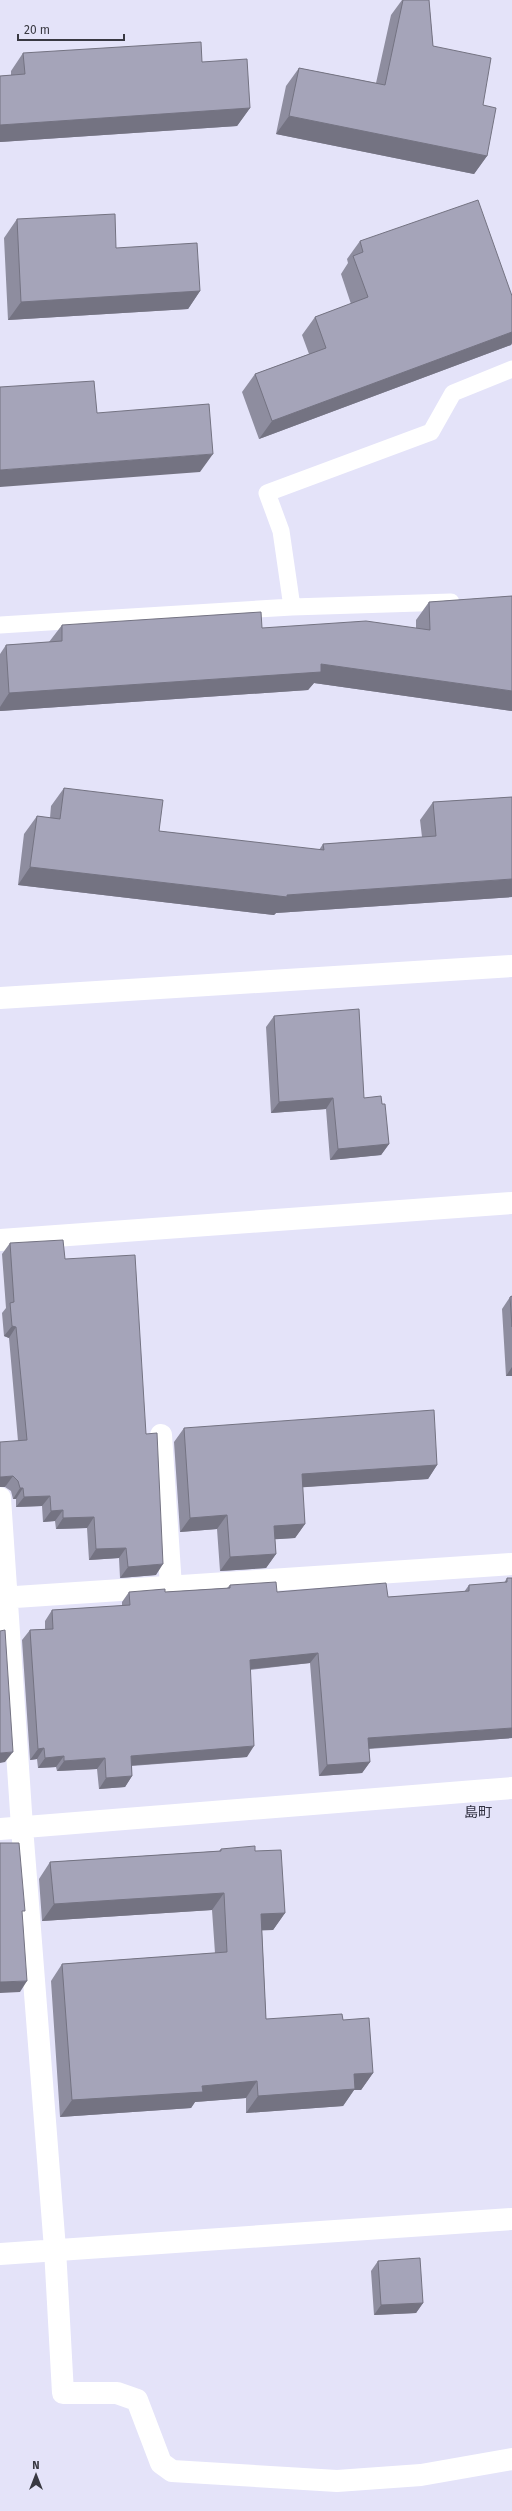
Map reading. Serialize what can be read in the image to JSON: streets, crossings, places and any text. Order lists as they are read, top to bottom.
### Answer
{
  "districts": ["島町"],
  "scale_bar": "20 m",
  "north": "top"
}
